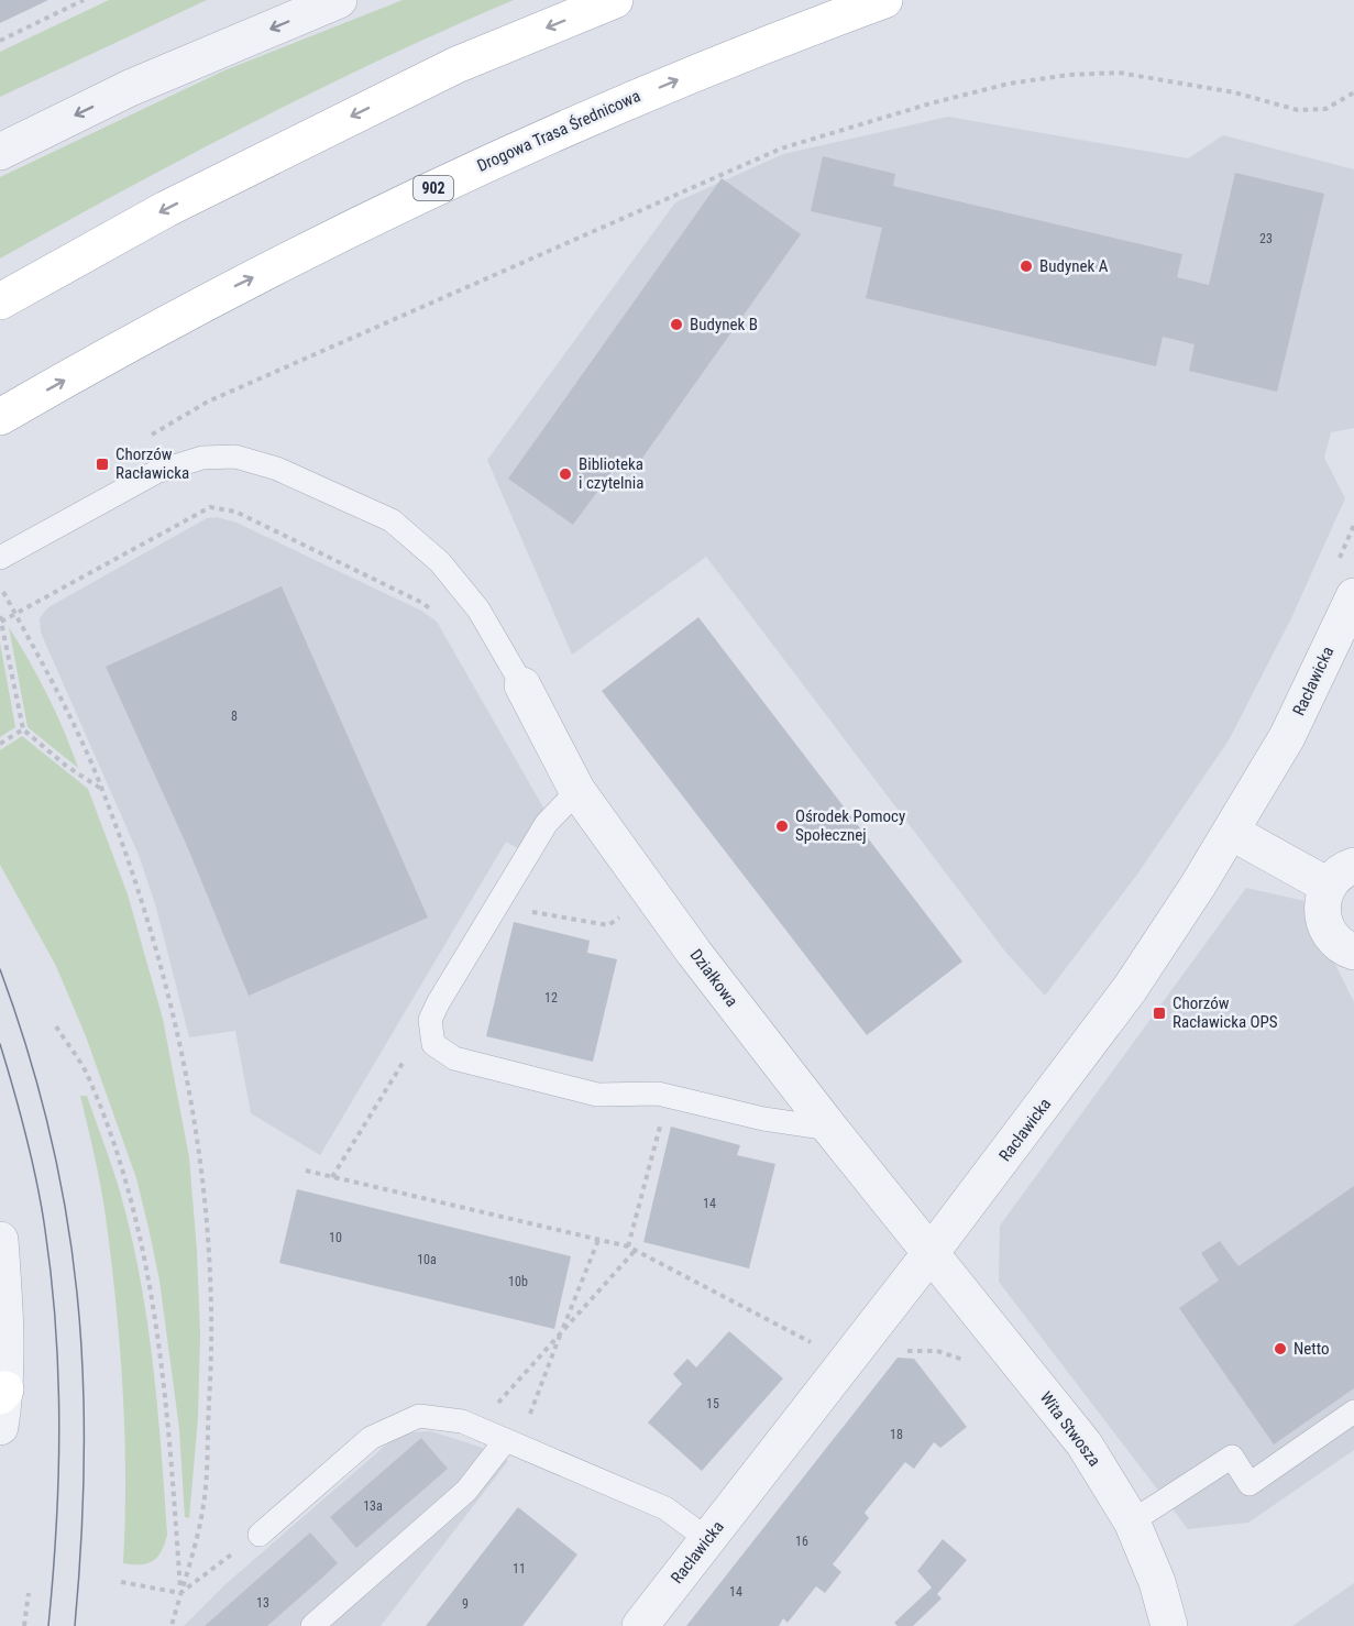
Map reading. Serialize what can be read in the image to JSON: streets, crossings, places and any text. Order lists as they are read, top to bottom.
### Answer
{
  "streets": {
    "main road": ["Drogowa Trasa Średnicowa", "902"],
    "street": ["Racławicka", "Działkowa", "Wita Stwosza"]
  },
  "crossings": [
    ["Racławicka", "Działkowa"],
    ["Racławicka", "Wita Stwosza"],
    ["Działkowa", "Wita Stwosza"]
  ],
  "places": {
    "other": [
      "Budynek A",
      "Budynek B",
      "Biblioteka i czytelnia",
      "Ośrodek Pomocy Społecznej",
      "Netto"
    ],
    "transit": ["Chorzów Racławicka", "Chorzów Racławicka OPS"]
  },
  "house_numbers": [
    "23",
    "8",
    "12",
    "14",
    "10",
    "10a",
    "10b",
    "15",
    "18",
    "13a",
    "16",
    "11",
    "14",
    "13",
    "9"
  ]
}
